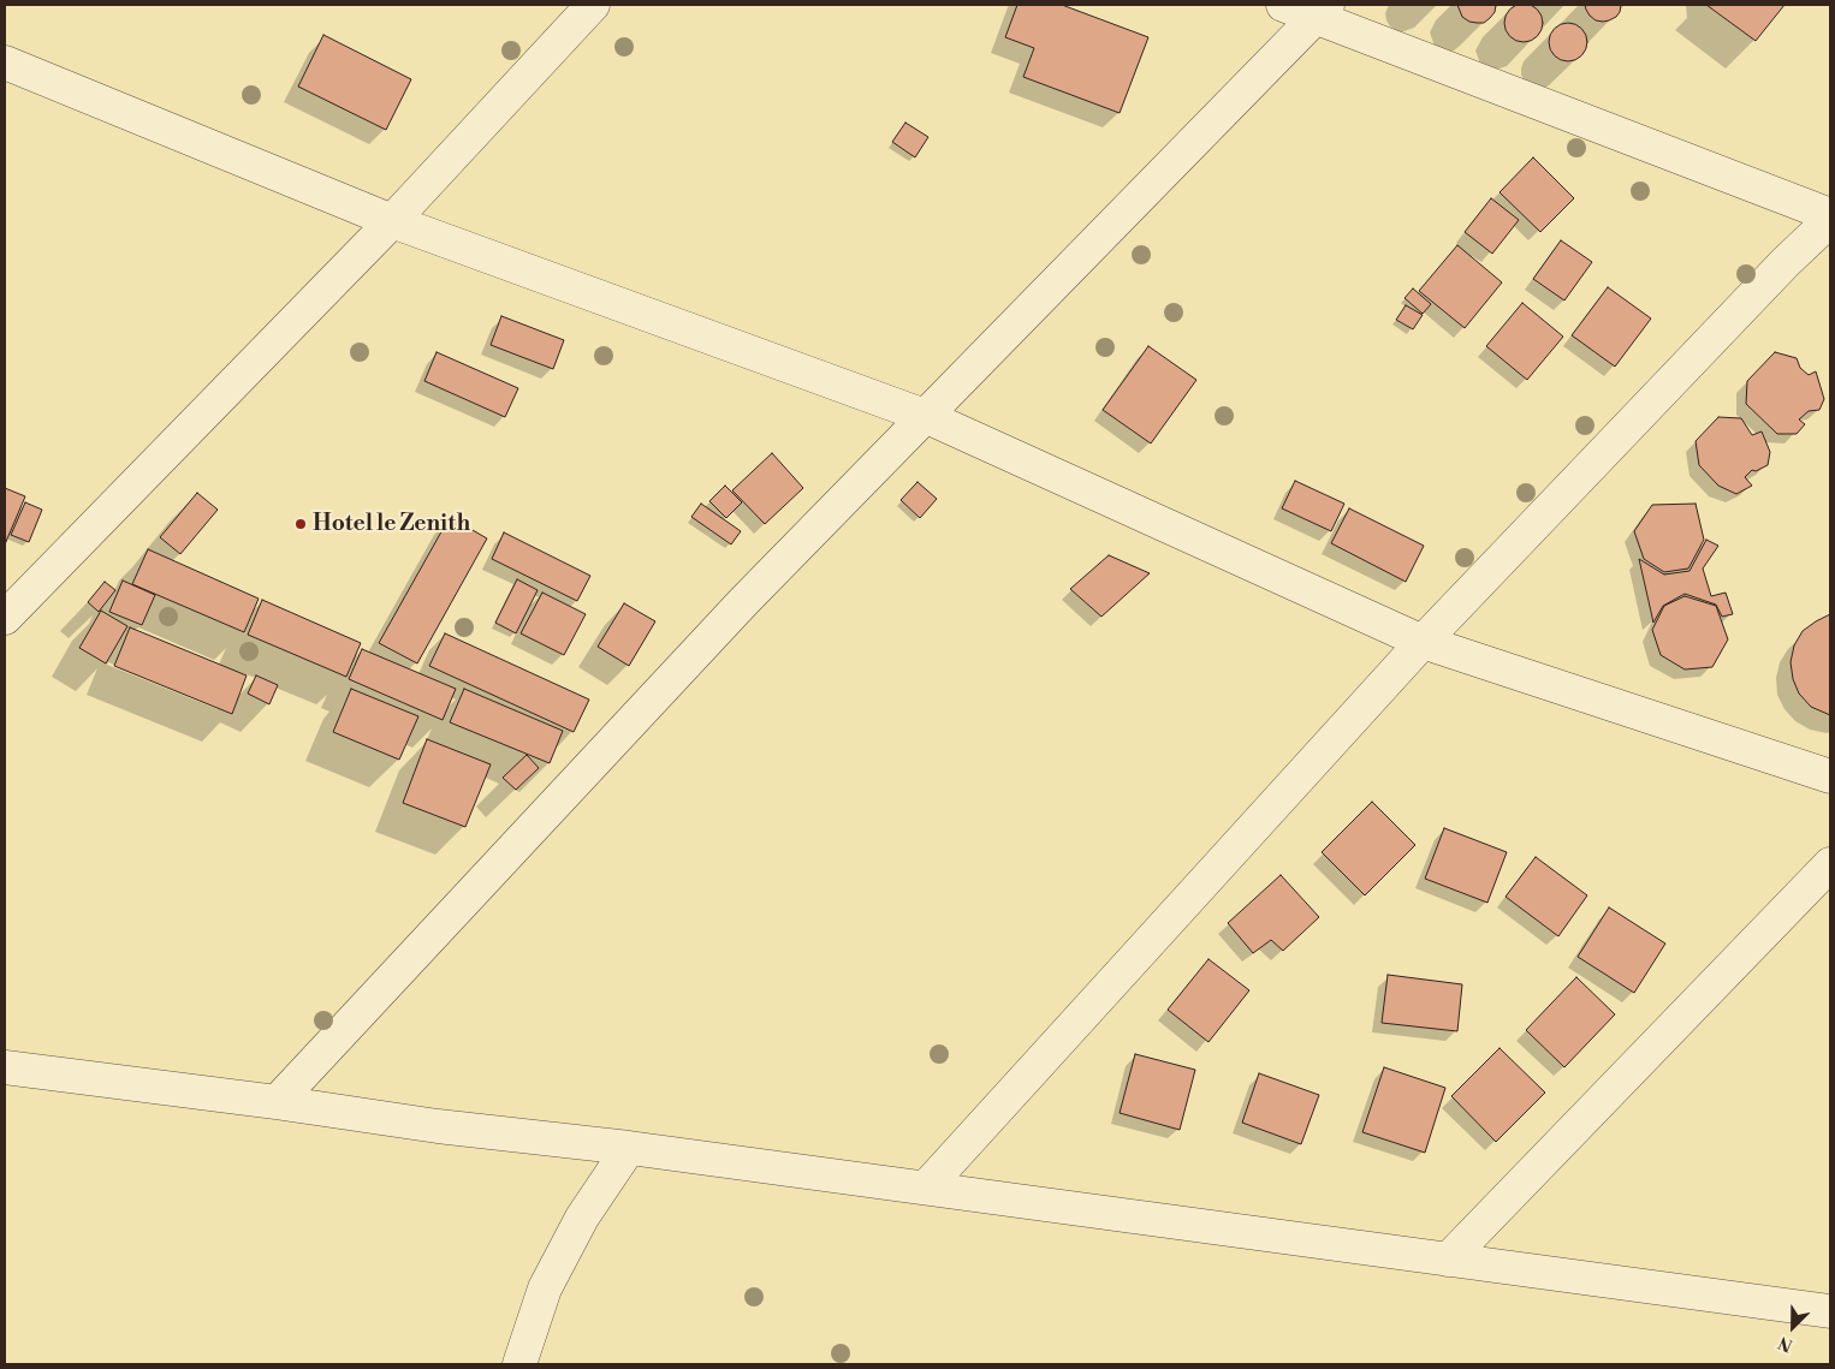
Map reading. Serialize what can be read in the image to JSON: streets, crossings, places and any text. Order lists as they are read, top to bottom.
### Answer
{
  "places": ["Hotel le Zenith"],
  "north": "bottom left"
}
